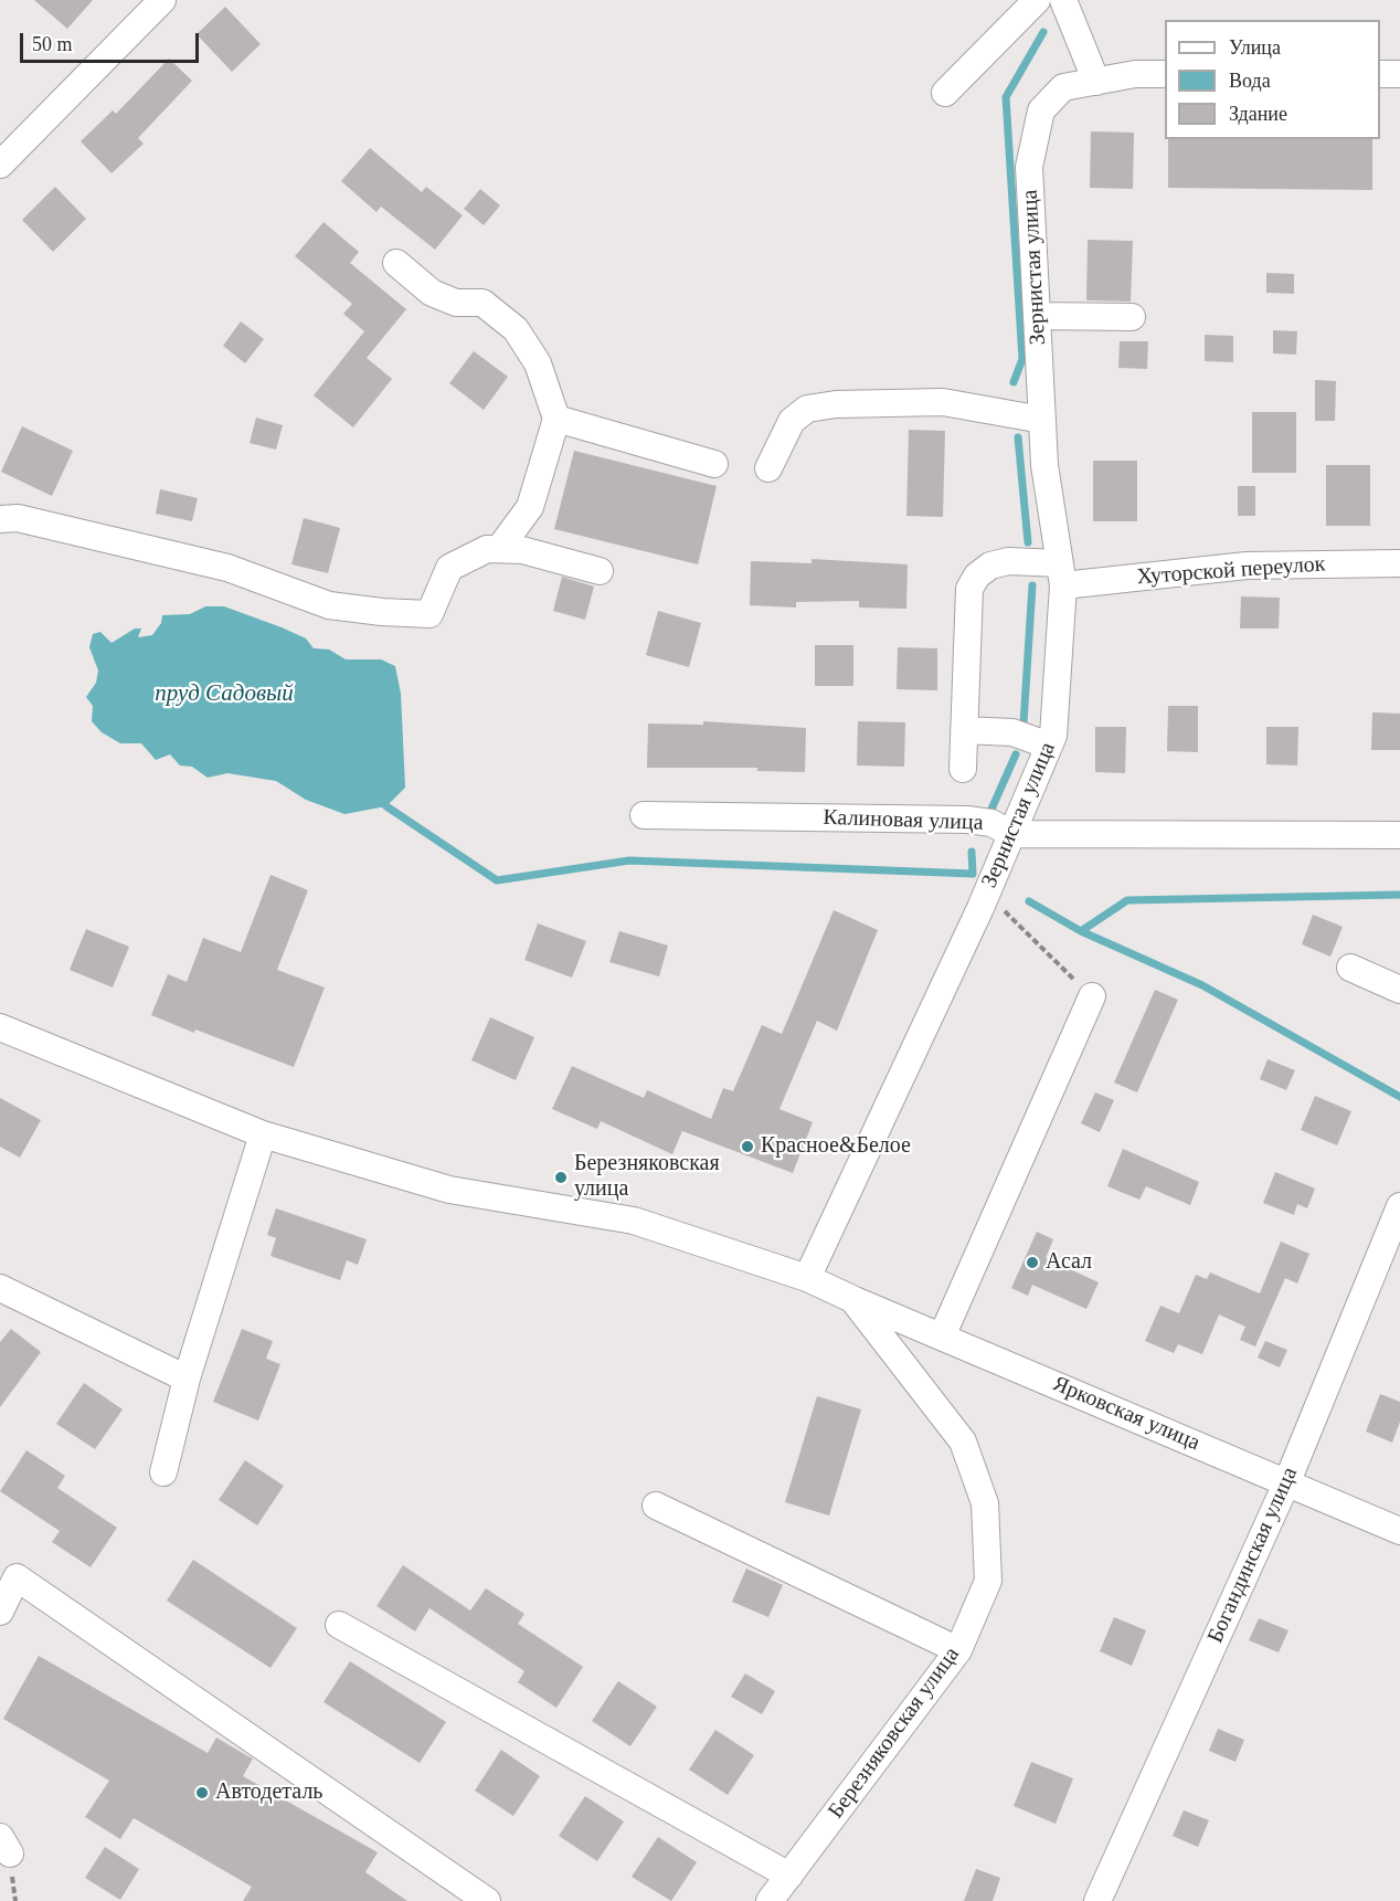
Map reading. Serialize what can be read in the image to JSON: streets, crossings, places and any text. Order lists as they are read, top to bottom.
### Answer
{
  "streets": {
    "street": [
      "Зернистая улица",
      "Хуторской переулок",
      "Калиновая улица",
      "Ярковская улица",
      "Богандинская улица",
      "Березняковская улица"
    ]
  },
  "crossings": [
    ["Зернистая улица", "Хуторской переулок"],
    ["Зернистая улица", "Калиновая улица"],
    ["Зернистая улица", "Березняковская улица"],
    ["Ярковская улица", "Богандинская улица"],
    ["Ярковская улица", "Березняковская улица"]
  ],
  "water": ["пруд Садовый"],
  "places": [
    "Красное&Белое",
    "Березняковская улица",
    "Асал",
    "Автодеталь"
  ],
  "legend": ["Улица", "Вода", "Здание"],
  "scale_bar": "50 m"
}
